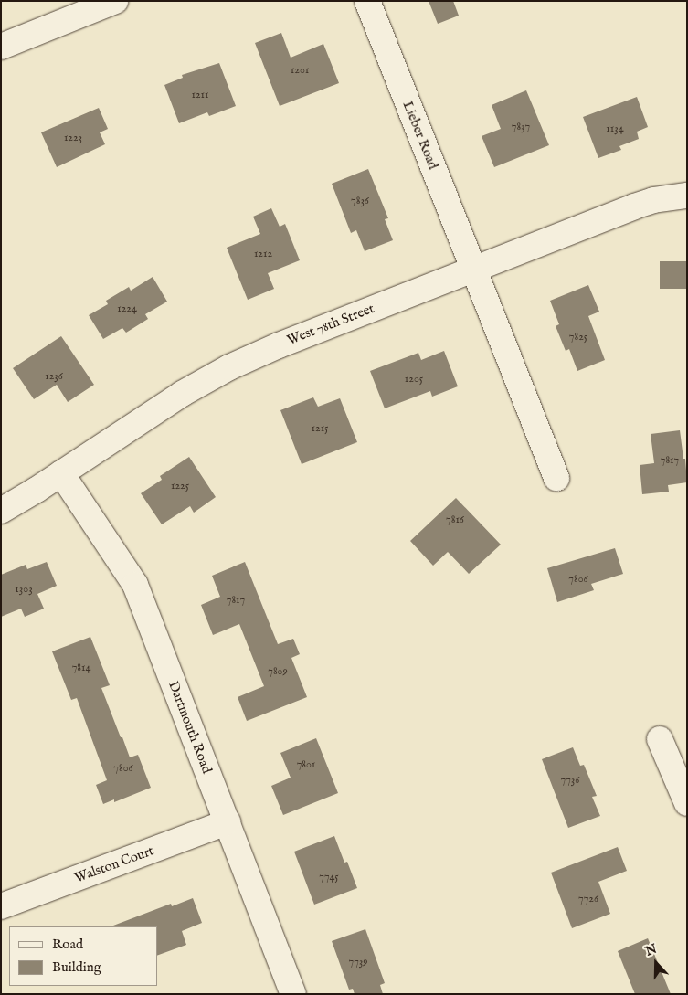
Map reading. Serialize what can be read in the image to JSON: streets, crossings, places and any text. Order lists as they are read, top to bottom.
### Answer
{
  "streets": {
    "street": [
      "Lieber Road",
      "West 78th Street",
      "Dartmouth Road",
      "Walston Court"
    ]
  },
  "crossings": [
    ["Lieber Road", "West 78th Street"],
    ["West 78th Street", "Dartmouth Road"],
    ["Dartmouth Road", "Walston Court"]
  ],
  "house_numbers": [
    "1201",
    "1211",
    "7837",
    "1134",
    "1223",
    "7836",
    "1212",
    "1224",
    "7825",
    "1236",
    "1205",
    "1215",
    "7817",
    "1225",
    "7816",
    "7806",
    "1303",
    "7817",
    "7814",
    "7809",
    "7801",
    "7806",
    "7736",
    "7745",
    "7726",
    "7739"
  ],
  "legend": ["Road", "Building"],
  "north": "top"
}
